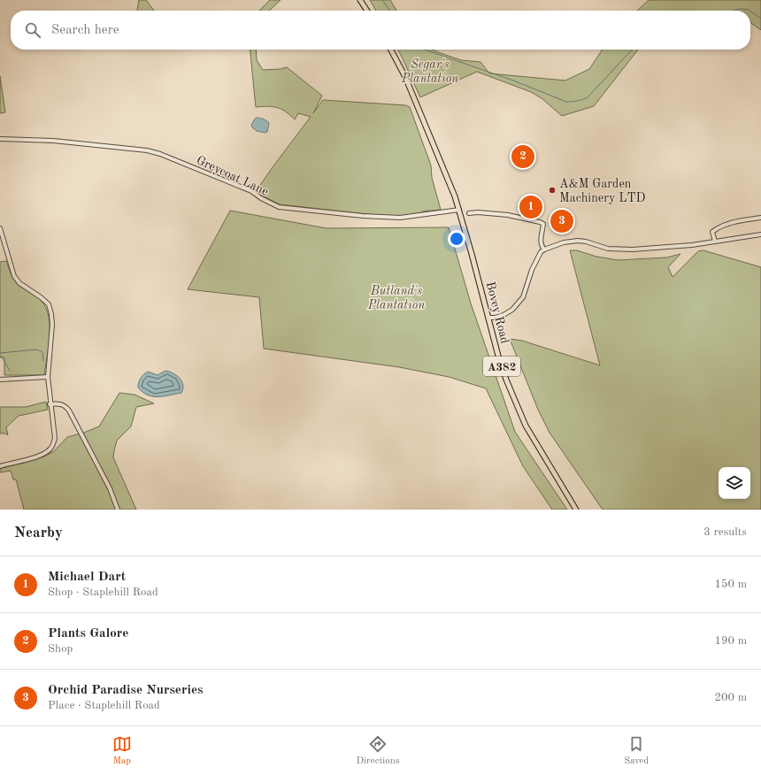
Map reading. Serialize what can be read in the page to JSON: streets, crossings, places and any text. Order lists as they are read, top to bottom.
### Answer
{
  "streets": {
    "main road": ["Bovey Road", "A382"],
    "street": ["Greycoat Lane"]
  },
  "crossings": [
    ["Greycoat Lane", "Bovey Road"],
    ["Greycoat Lane", "A382"],
    ["Bovey Road", "A382"]
  ],
  "parks": ["Segar's Plantation", "Butland's Plantation"],
  "places": ["A&M Garden Machinery LTD"],
  "page": {
    "search": "Search here",
    "pins": ["2", "1", "3"],
    "heading": ["Nearby", "3 results"],
    "list": [
      {
        "mark": "1",
        "name": "Michael Dart",
        "note": "Shop · Staplehill Road",
        "value": "150 m"
      },
      {
        "mark": "2",
        "name": "Plants Galore",
        "note": "Shop",
        "value": "190 m"
      },
      {
        "mark": "3",
        "name": "Orchid Paradise Nurseries",
        "note": "Place · Staplehill Road",
        "value": "200 m"
      }
    ],
    "nav": ["Map", "Directions", "Saved"]
  }
}
